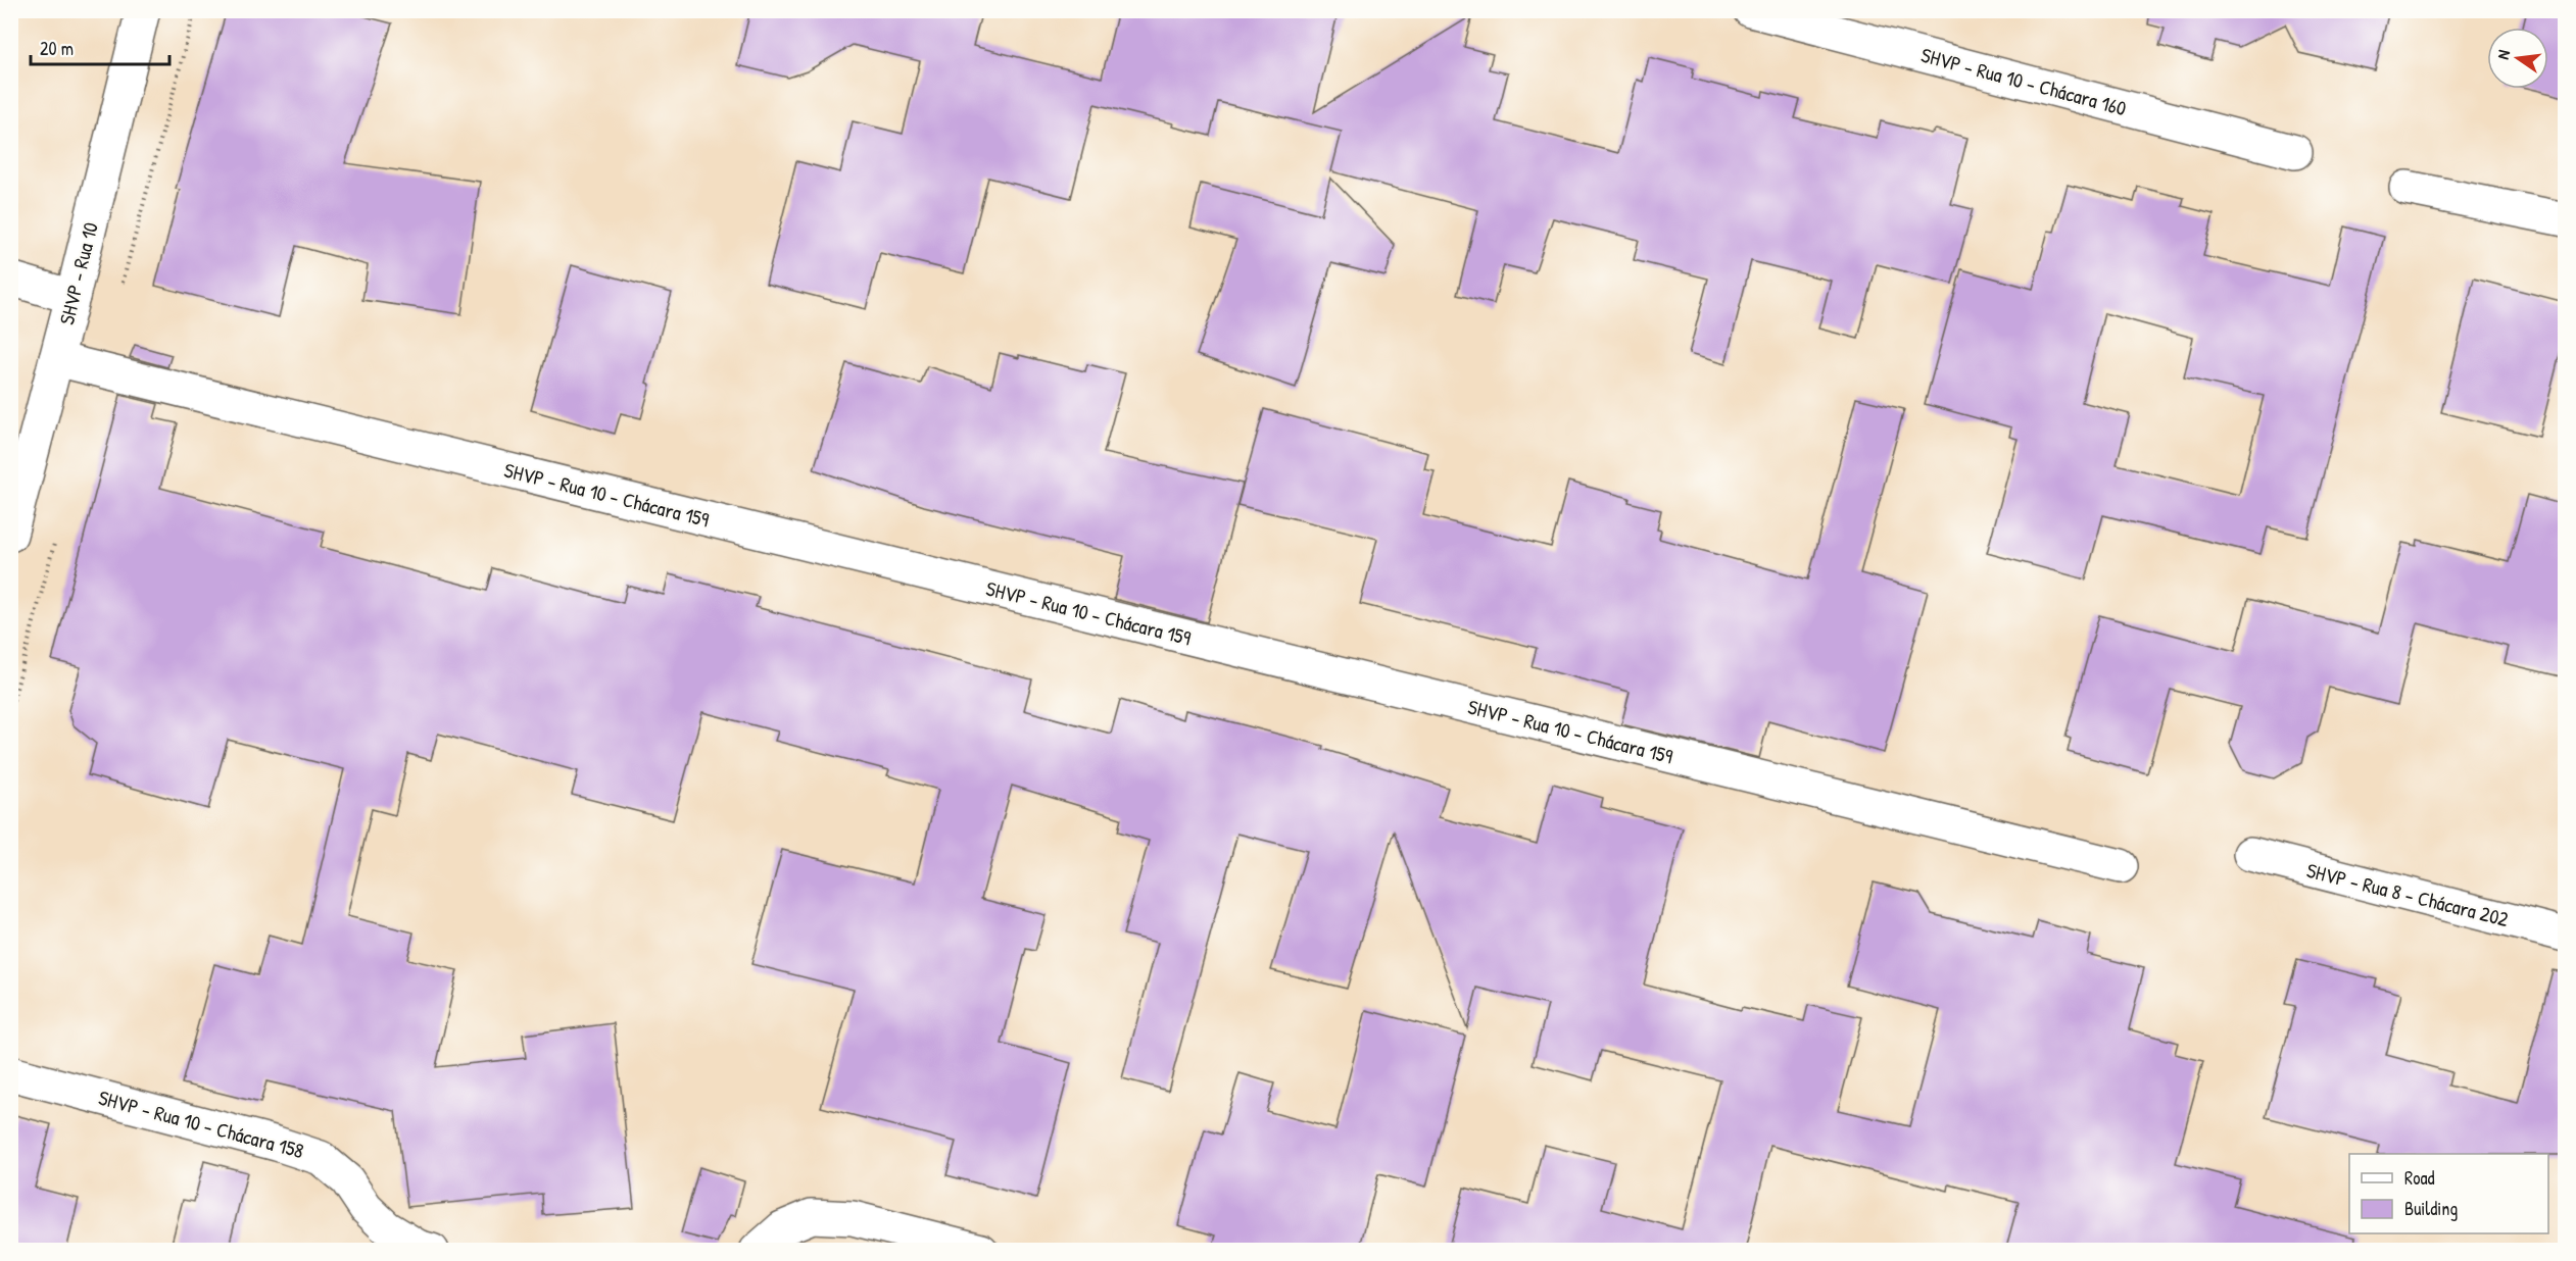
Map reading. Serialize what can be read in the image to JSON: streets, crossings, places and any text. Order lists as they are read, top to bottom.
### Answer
{
  "streets": {
    "street": [
      "SHVP - Rua 10 - Chácara 160",
      "SHVP - Rua 10",
      "SHVP - Rua 10 - Chácara 159",
      "SHVP - Rua 8 - Chácara 202",
      "SHVP - Rua 10 - Chácara 158"
    ]
  },
  "crossings": [
    ["SHVP - Rua 10", "SHVP - Rua 10 - Chácara 159"]
  ],
  "legend": ["Road", "Building"],
  "scale_bar": "20 m",
  "north": "left"
}
